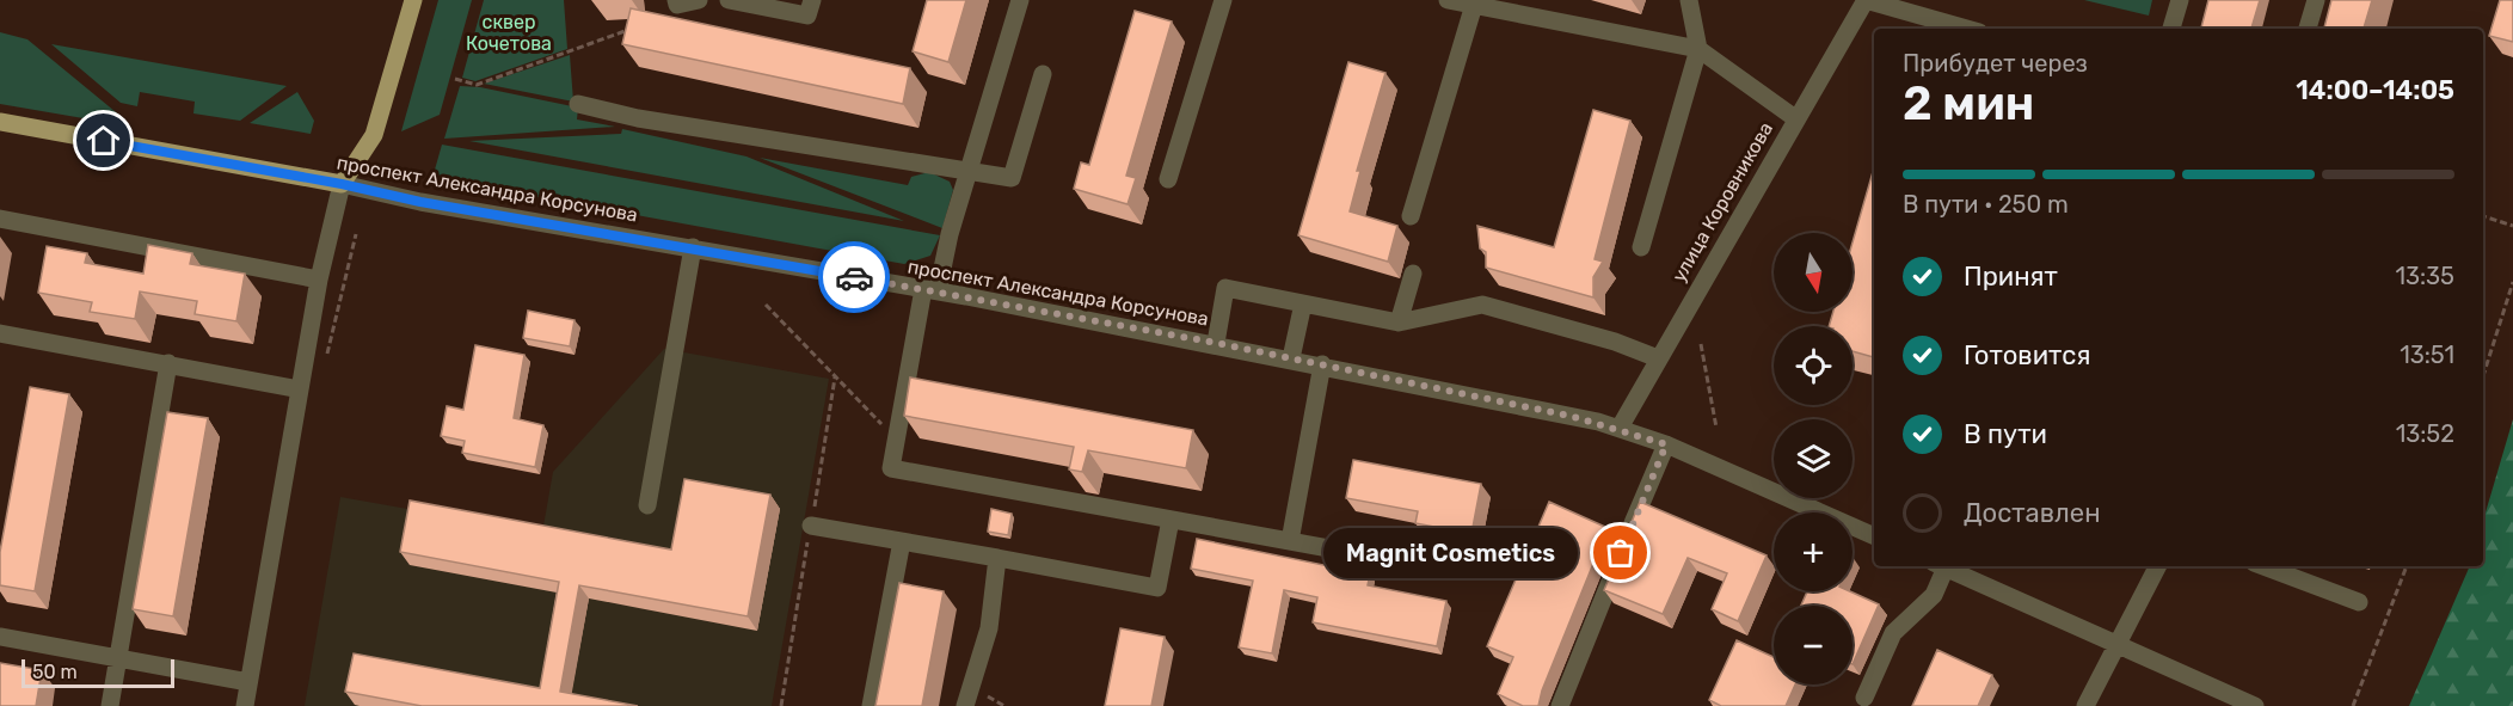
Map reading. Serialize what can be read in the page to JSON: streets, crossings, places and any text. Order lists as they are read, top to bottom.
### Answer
{
  "streets": {
    "main road": ["проспект Александра Корсунова"],
    "street": ["улица Коровникова"]
  },
  "crossings": [
    ["проспект Александра Корсунова", "улица Коровникова"]
  ],
  "parks": ["сквер Кочетова"],
  "places": ["Magnit Cosmetics"],
  "scale_bar": "50 m",
  "north": "bottom",
  "page": {
    "heading": ["2 мин", "Прибудет через", "14:00–14:05"],
    "bar": "В пути · 250 m",
    "map_buttons": ["+", "−"],
    "list": [
      ["Принят", "13:35"],
      ["Готовится", "13:51"],
      ["В пути", "13:52"],
      "Доставлен"
    ],
    "bubble": "Magnit Cosmetics",
    "scale": "50 m"
  }
}
